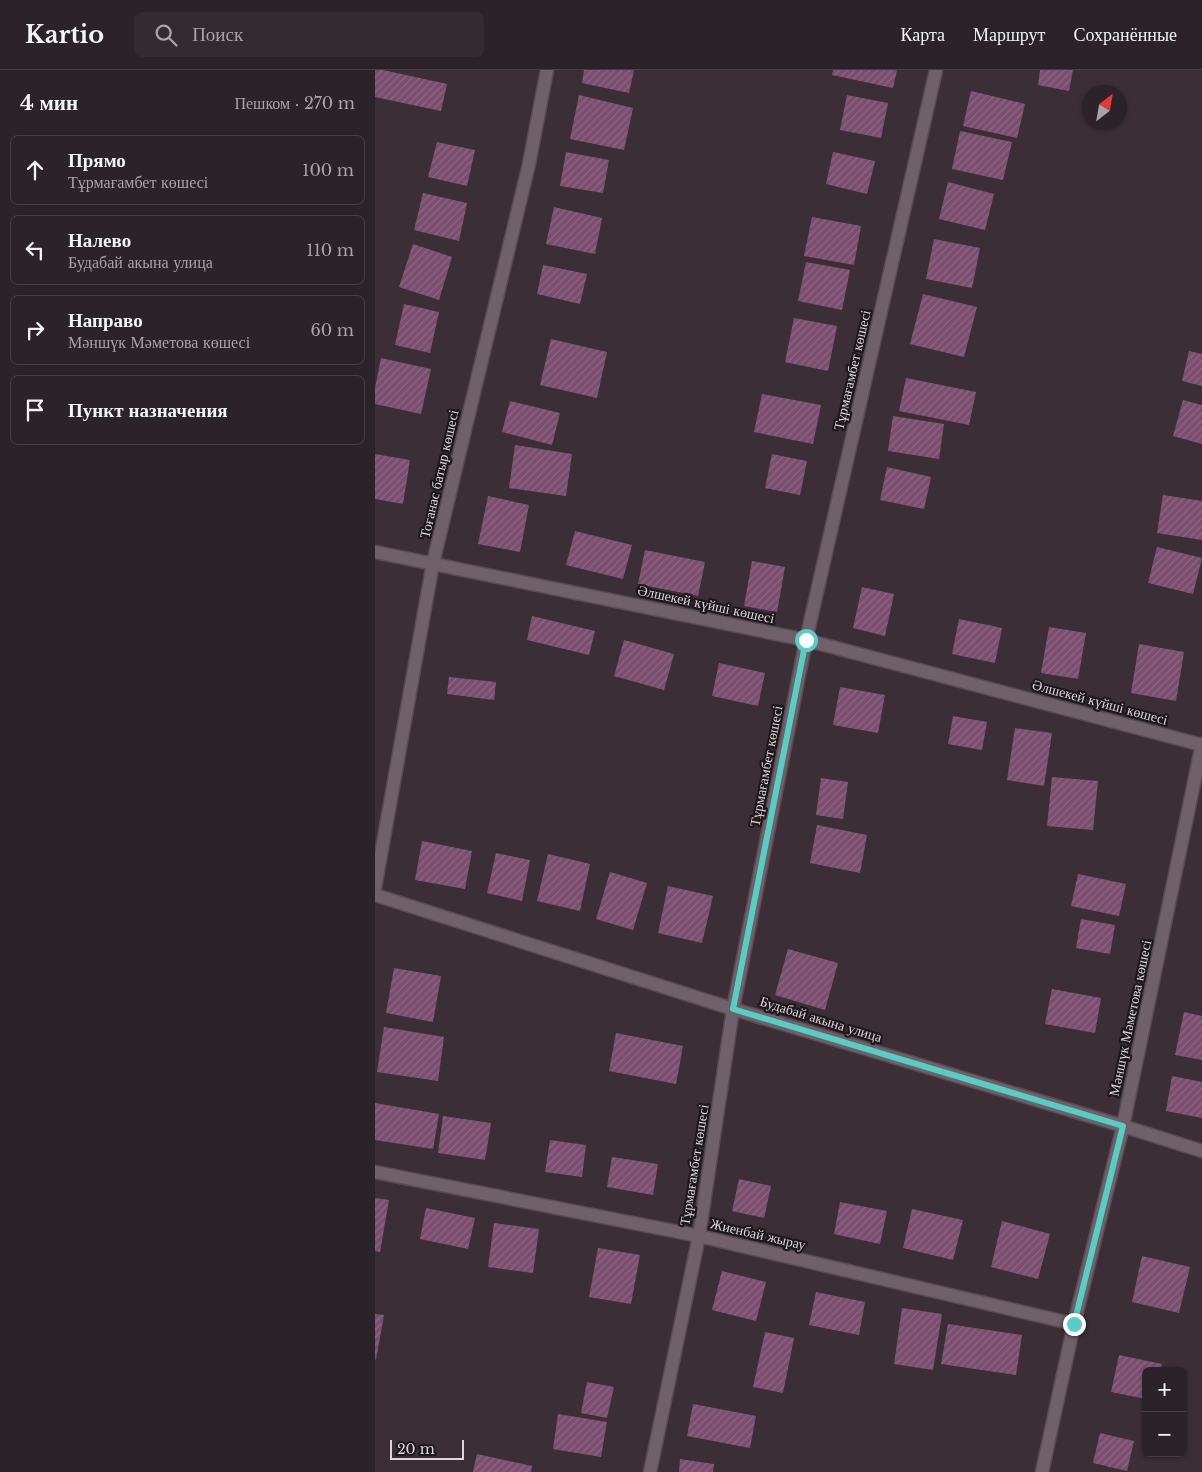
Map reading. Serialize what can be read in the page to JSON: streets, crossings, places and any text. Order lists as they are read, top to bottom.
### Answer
{
  "streets": {
    "street": [
      "Тұрмағамбет көшесі",
      "Тоғанас батыр көшесі",
      "Әлшекей күйші көшесі",
      "Мәншүк Мәметова көшесі",
      "Будабай акына улица",
      "Жиенбай жырау"
    ]
  },
  "crossings": [
    ["Тұрмағамбет көшесі", "Әлшекей күйші көшесі"],
    ["Тұрмағамбет көшесі", "Будабай акына улица"],
    ["Тұрмағамбет көшесі", "Жиенбай жырау"],
    ["Тоғанас батыр көшесі", "Әлшекей күйші көшесі"],
    ["Әлшекей күйші көшесі", "Мәншүк Мәметова көшесі"],
    ["Мәншүк Мәметова көшесі", "Будабай акына улица"],
    ["Мәншүк Мәметова көшесі", "Жиенбай жырау"]
  ],
  "scale_bar": "20 m",
  "north": "top right",
  "page": {
    "header": "Kartio",
    "search": "Поиск",
    "nav": ["Карта", "Маршрут", "Сохранённые"],
    "heading": ["4 мин", "Пешком · 270 m"],
    "list": [
      ["Прямо", "Тұрмағамбет көшесі", "100 m"],
      ["Налево", "Будабай акына улица", "110 m"],
      ["Направо", "Мәншүк Мәметова көшесі", "60 m"],
      "Пункт назначения"
    ],
    "map_buttons": ["+", "−"],
    "scale": "20 m"
  }
}
